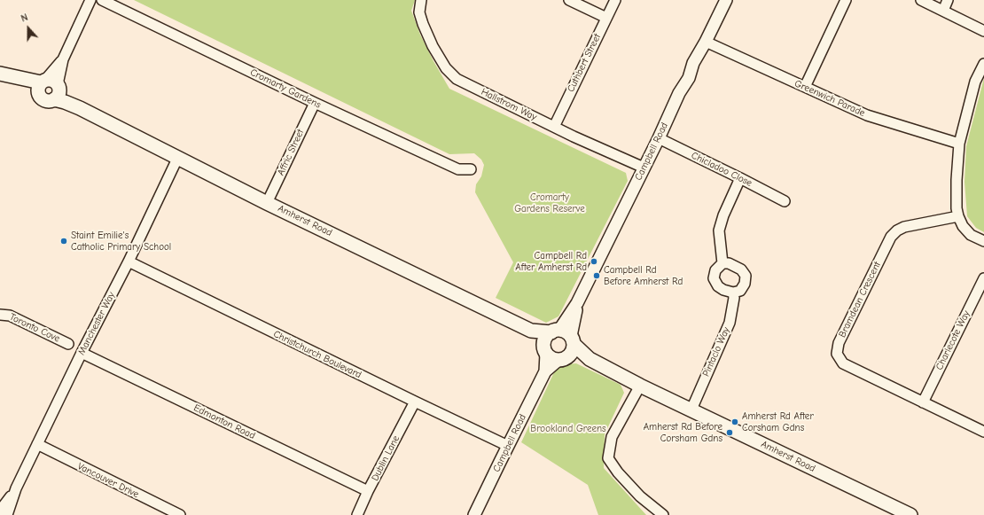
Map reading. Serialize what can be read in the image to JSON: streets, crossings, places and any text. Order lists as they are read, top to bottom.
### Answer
{
  "streets": {
    "main road": ["Amherst Road"],
    "street": [
      "Cuthbert Street",
      "Cromarty Gardens",
      "Greenwich Parade",
      "Hallstrom Way",
      "Campbell Road",
      "Affric Street",
      "Chicladoo Close",
      "Bramdean Crescent",
      "Manchester Way",
      "Toronto Cove",
      "Charlecote Way",
      "Pintaclo Way",
      "Christchurch Boulevard",
      "Edmonton Road",
      "Dublin Lane",
      "Vancouver Drive"
    ]
  },
  "crossings": [
    ["Cuthbert Street", "Hallstrom Way"],
    ["Cromarty Gardens", "Affric Street"],
    ["Greenwich Parade", "Campbell Road"],
    ["Hallstrom Way", "Campbell Road"],
    ["Campbell Road", "Chicladoo Close"],
    ["Campbell Road", "Amherst Road"],
    ["Campbell Road", "Christchurch Boulevard"],
    ["Affric Street", "Amherst Road"],
    ["Amherst Road", "Manchester Way"],
    ["Amherst Road", "Pintaclo Way"],
    ["Bramdean Crescent", "Charlecote Way"],
    ["Manchester Way", "Christchurch Boulevard"],
    ["Manchester Way", "Edmonton Road"],
    ["Manchester Way", "Vancouver Drive"],
    ["Christchurch Boulevard", "Dublin Lane"],
    ["Edmonton Road", "Dublin Lane"]
  ],
  "parks": ["Cromarty Gardens Reserve", "Brookland Greens"],
  "places": [
    "Staint Emilie's Catholic Primary School",
    "Campbell Rd After Amherst Rd",
    "Campbell Rd Before Amherst Rd",
    "Amherst Rd After Corsham Gdns",
    "Amherst Rd Before Corsham Gdns"
  ],
  "north": "top"
}
